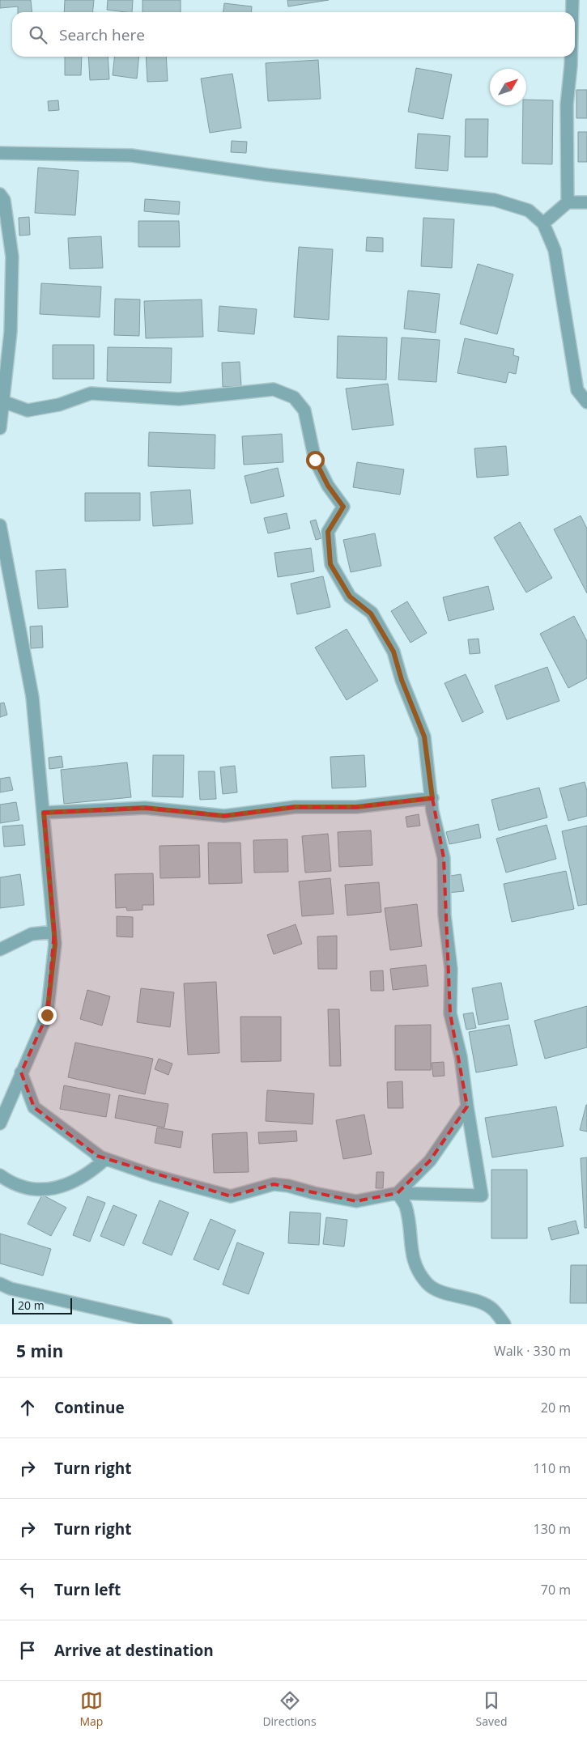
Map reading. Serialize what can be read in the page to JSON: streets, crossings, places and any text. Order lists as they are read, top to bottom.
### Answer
{
  "scale_bar": "20 m",
  "north": "top right",
  "page": {
    "search": "Search here",
    "scale": "20 m",
    "heading": ["5 min", "Walk · 330 m"],
    "list": [
      ["Continue", "20 m"],
      ["Turn right", "110 m"],
      ["Turn right", "130 m"],
      ["Turn left", "70 m"],
      "Arrive at destination"
    ],
    "nav": ["Map", "Directions", "Saved"]
  }
}
